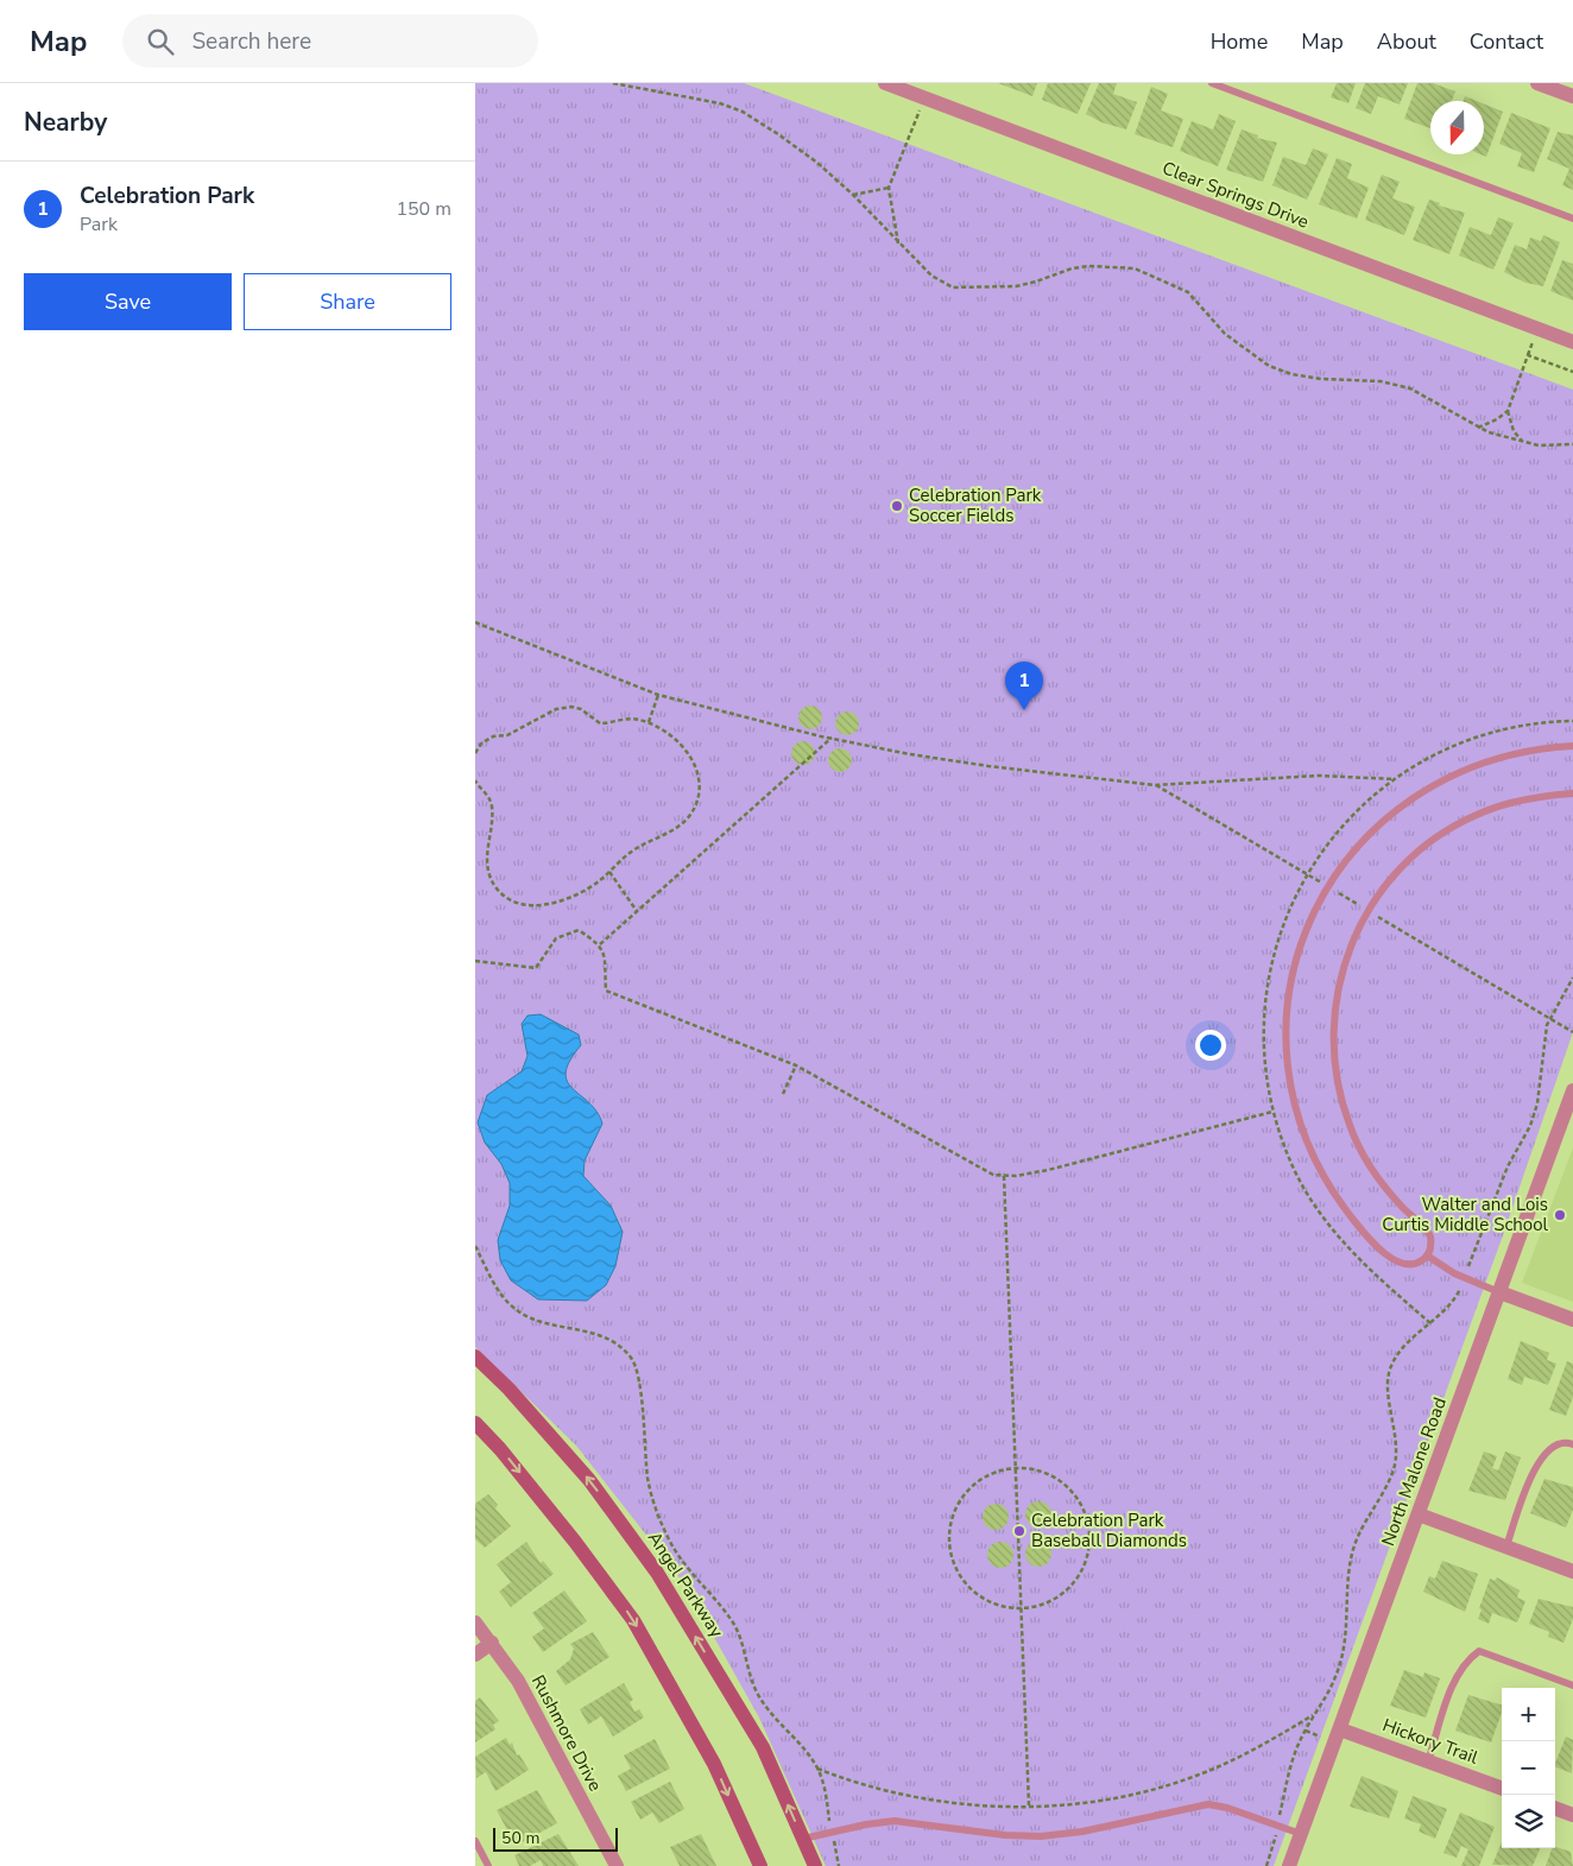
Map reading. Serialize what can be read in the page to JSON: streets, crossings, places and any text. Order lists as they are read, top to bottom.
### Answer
{
  "streets": {
    "main road": ["Angel Parkway"],
    "street": [
      "Clear Springs Drive",
      "North Malone Road",
      "Rushmore Drive",
      "Hickory Trail"
    ]
  },
  "crossings": [
    ["North Malone Road", "Hickory Trail"]
  ],
  "places": ["Celebration Park Soccer Fields", "Walter and Lois Curtis Middle School", "Celebration Park Baseball Diamonds"],
  "scale_bar": "50 m",
  "north": "bottom",
  "page": {
    "header": "Map",
    "search": "Search here",
    "nav": [
      "Home",
      "Map",
      "About",
      "Contact"
    ],
    "heading": "Nearby",
    "list": [
      {
        "mark": "1",
        "name": "Celebration Park",
        "note": "Park",
        "value": "150 m"
      }
    ],
    "buttons": ["Save", "Share"],
    "pins": "1",
    "map_buttons": ["+", "−"],
    "scale": "50 m"
  }
}
